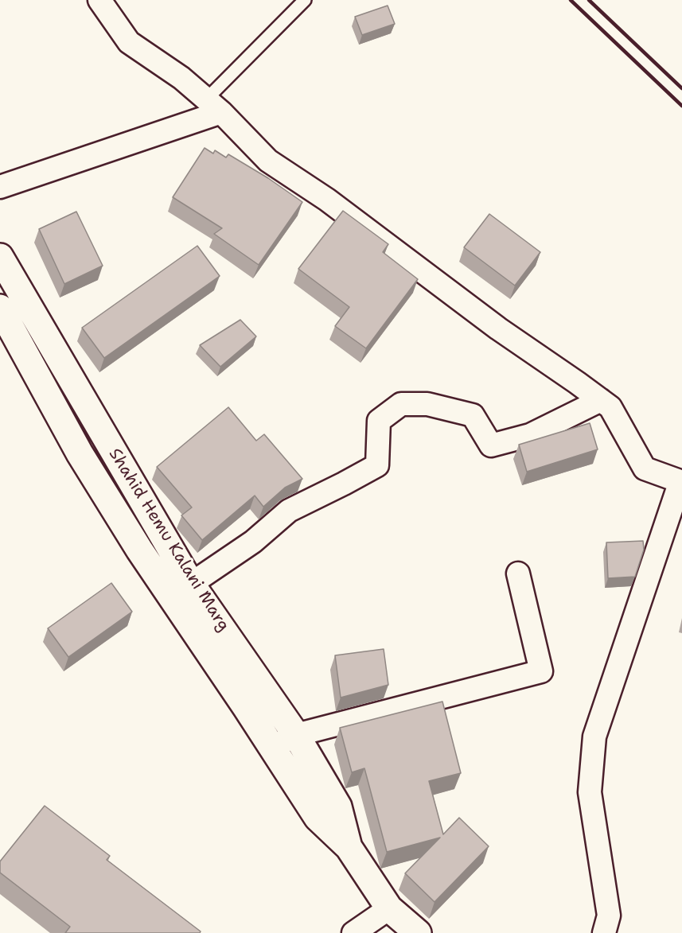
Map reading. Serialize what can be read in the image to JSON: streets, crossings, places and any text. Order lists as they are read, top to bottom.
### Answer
{
  "streets": {
    "main road": ["Shahid Hemu Kalani Marg"]
  }
}
